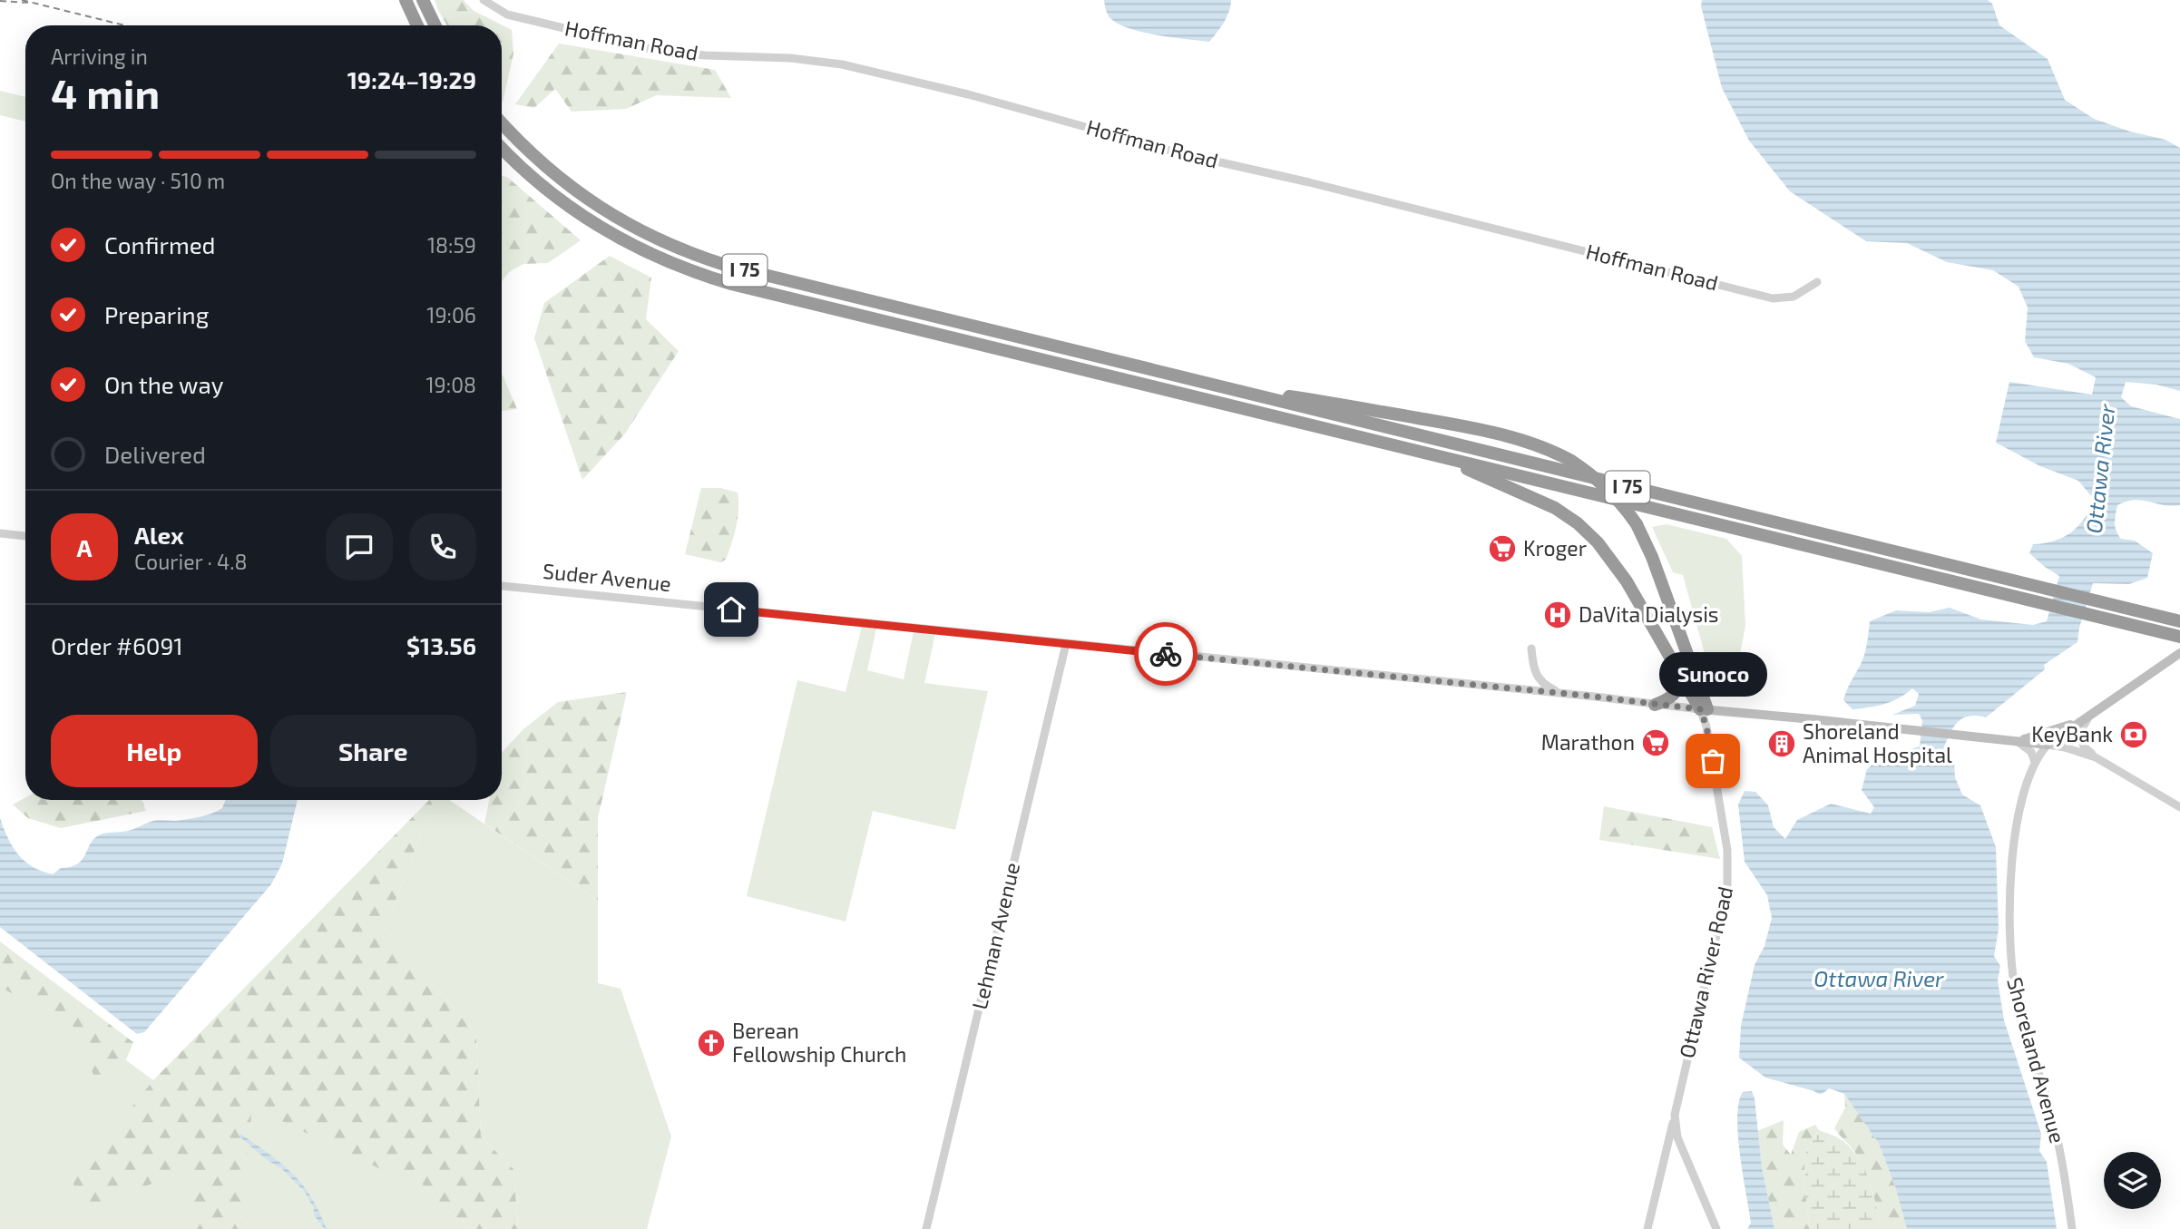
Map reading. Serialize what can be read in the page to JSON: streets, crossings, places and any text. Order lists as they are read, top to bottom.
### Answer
{
  "streets": {
    "highway": ["I 75"],
    "main road": ["Suder Avenue"],
    "street": [
      "Hoffman Road",
      "Lehman Avenue",
      "Ottawa River Road",
      "Shoreland Avenue"
    ]
  },
  "crossings": [
    ["Suder Avenue", "Lehman Avenue"],
    ["Suder Avenue", "Ottawa River Road"],
    ["Suder Avenue", "Shoreland Avenue"]
  ],
  "water": ["Ottawa River"],
  "places": {
    "supermarket": ["Kroger", "Marathon"],
    "hospital": ["DaVita Dialysis"],
    "bank": ["KeyBank"],
    "building": ["Shoreland Animal Hospital"],
    "other": ["Sunoco"],
    "church": ["Berean Fellowship Church"]
  },
  "page": {
    "heading": ["4 min", "Arriving in", "19:24–19:29"],
    "panel": [
      "Alex",
      "Courier · 4.8",
      "Order #6091",
      "$13.56"
    ],
    "bar": "On the way · 510 m",
    "list": [
      ["Confirmed", "18:59"],
      ["Preparing", "19:06"],
      ["On the way", "19:08"],
      "Delivered"
    ],
    "round": "A",
    "bubble": "Sunoco",
    "buttons": ["Help", "Share"]
  }
}
